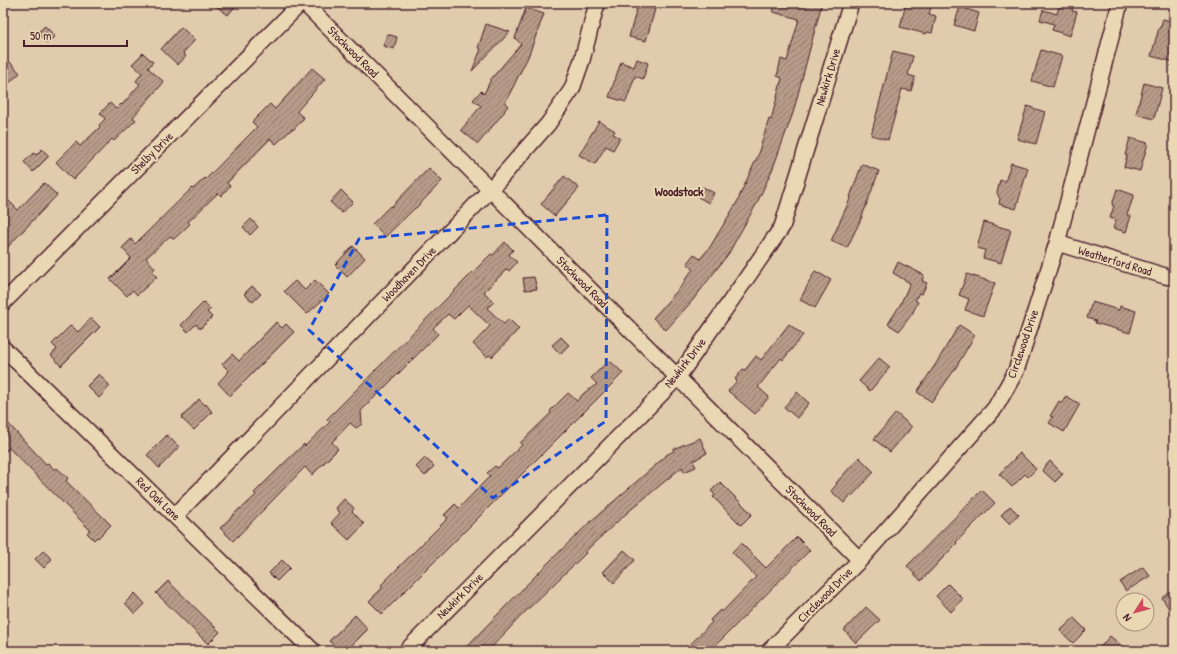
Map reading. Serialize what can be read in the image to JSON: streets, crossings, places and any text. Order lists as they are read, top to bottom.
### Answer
{
  "streets": {
    "street": [
      "Stockwood Road",
      "Newkirk Drive",
      "Shelby Drive",
      "Weatherford Road",
      "Woodhaven Drive",
      "Circlewood Drive",
      "Red Oak Lane"
    ]
  },
  "crossings": [
    ["Stockwood Road", "Newkirk Drive"],
    ["Stockwood Road", "Shelby Drive"],
    ["Stockwood Road", "Woodhaven Drive"],
    ["Stockwood Road", "Circlewood Drive"],
    ["Weatherford Road", "Circlewood Drive"],
    ["Woodhaven Drive", "Red Oak Lane"]
  ],
  "districts": ["Woodstock"],
  "scale_bar": "50 m",
  "north": "bottom left"
}
